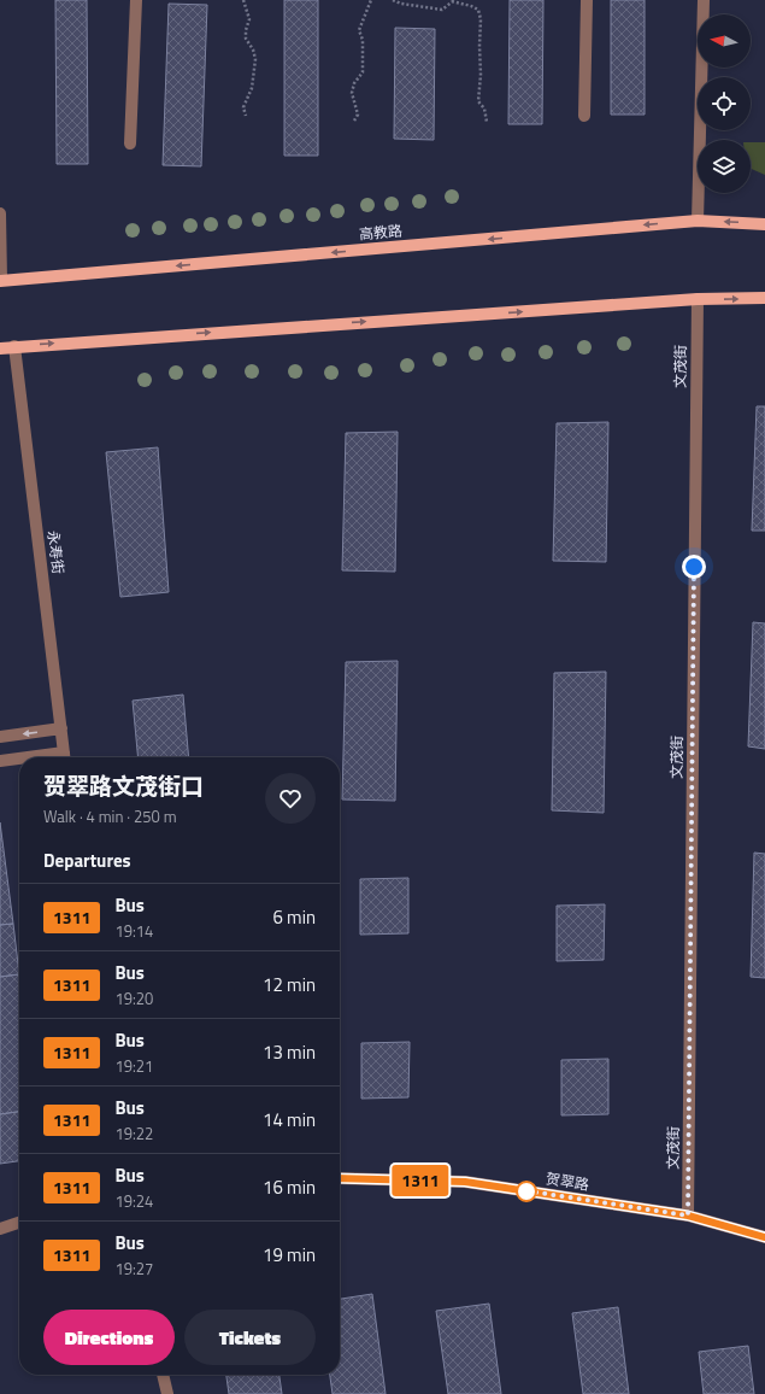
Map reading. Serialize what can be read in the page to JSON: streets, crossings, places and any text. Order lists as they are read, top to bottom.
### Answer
{
  "streets": {
    "main road": ["高教路"],
    "street": ["文茂街", "永寿街", "贺翠路"]
  },
  "crossings": [
    ["文茂街", "贺翠路"]
  ],
  "lines": ["bus line 1311"],
  "north": "left",
  "page": {
    "on_map": "1311",
    "heading": [
      ["贺翠路文茂街口", "Walk · 4 min · 250 m"],
      "Departures"
    ],
    "list": [
      {
        "mark": "1311",
        "name": "Bus",
        "note": "19:14",
        "value": "6 min"
      },
      {
        "mark": "1311",
        "name": "Bus",
        "note": "19:20",
        "value": "12 min"
      },
      {
        "mark": "1311",
        "name": "Bus",
        "note": "19:21",
        "value": "13 min"
      },
      {
        "mark": "1311",
        "name": "Bus",
        "note": "19:22",
        "value": "14 min"
      },
      {
        "mark": "1311",
        "name": "Bus",
        "note": "19:24",
        "value": "16 min"
      },
      {
        "mark": "1311",
        "name": "Bus",
        "note": "19:27",
        "value": "19 min"
      }
    ],
    "buttons": ["Directions", "Tickets"]
  }
}
